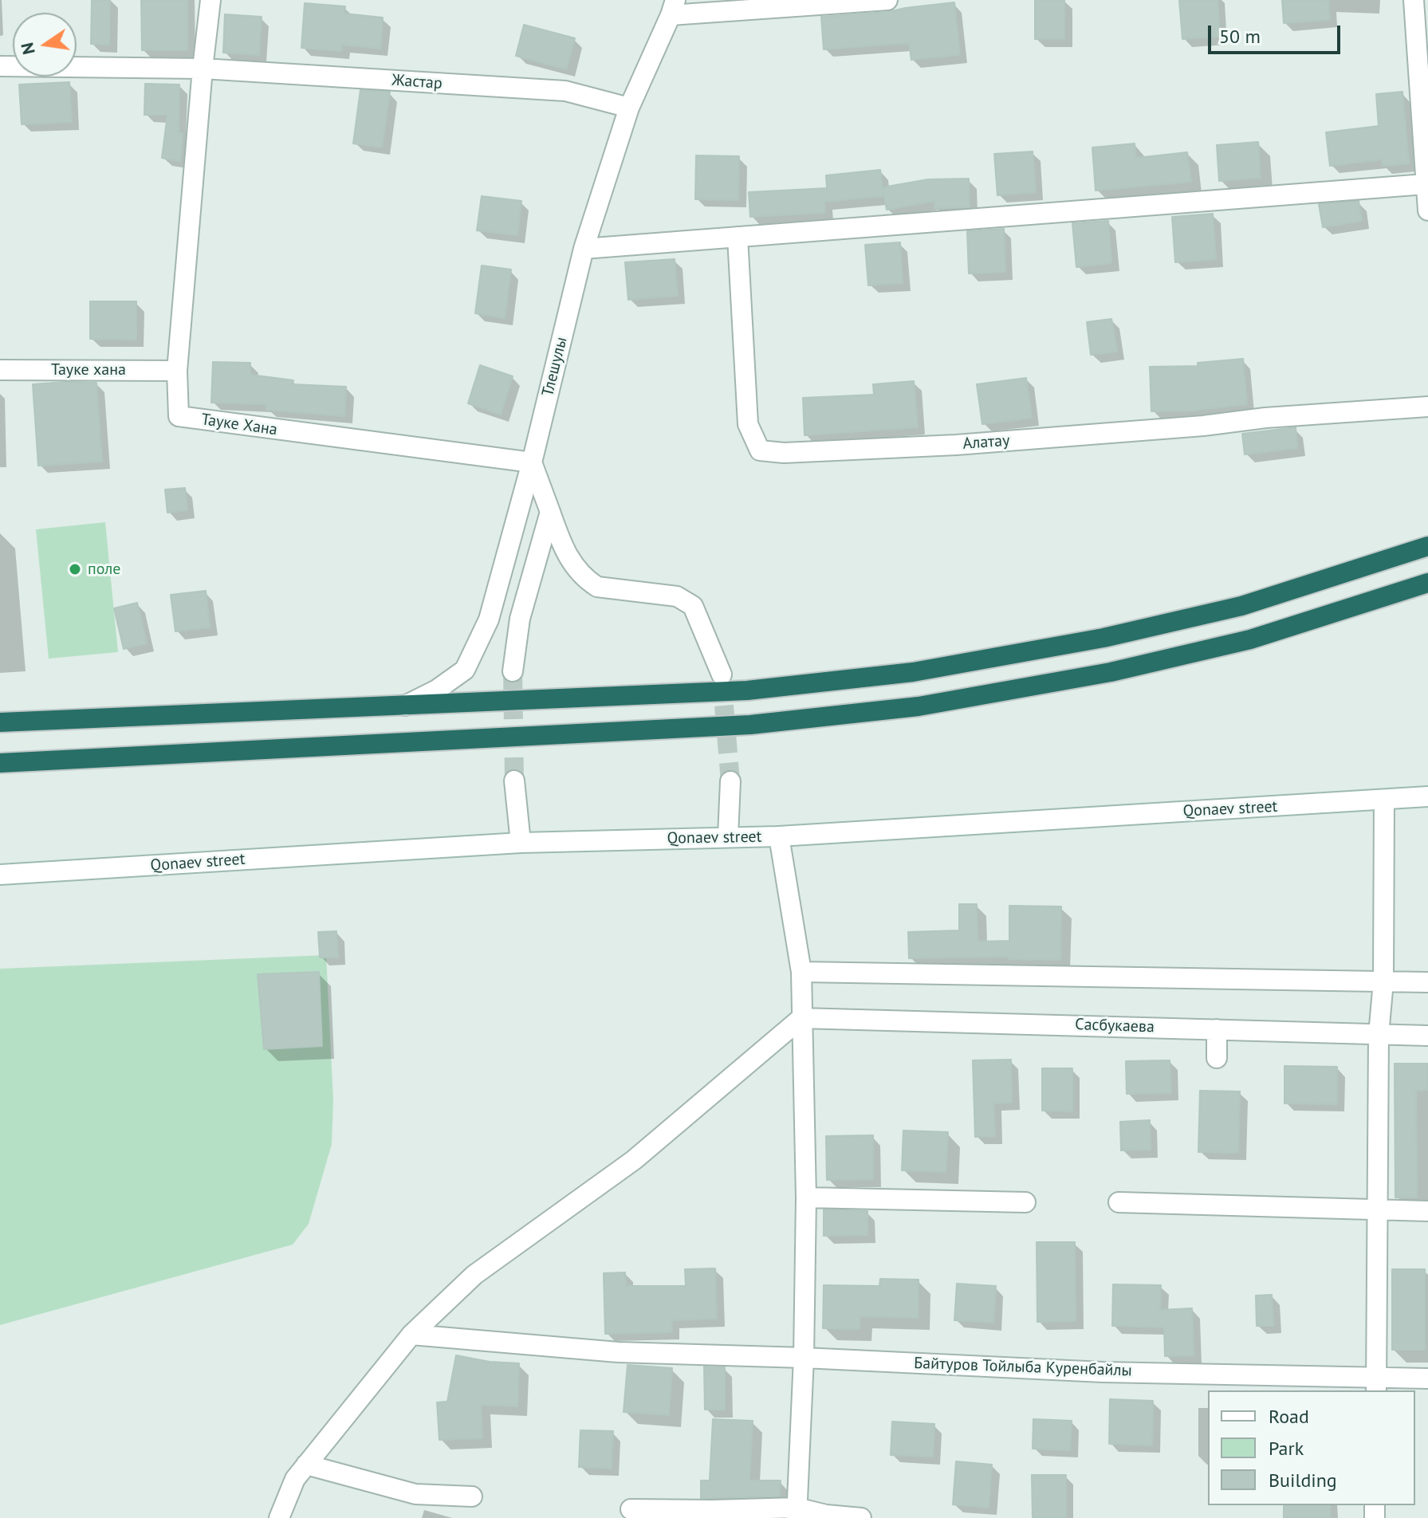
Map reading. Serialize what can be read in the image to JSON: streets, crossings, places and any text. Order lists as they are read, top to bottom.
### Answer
{
  "streets": {
    "street": [
      "Жастар",
      "Тлешулы",
      "Тауке хана",
      "Тауке Хана",
      "Алатау",
      "Qonaev street",
      "Сасбукаева",
      "Байтуров Тойлыба Куренбайлы"
    ]
  },
  "crossings": [
    ["Жастар", "Тлешулы"],
    ["Жастар", "Тауке Хана"],
    ["Тлешулы", "Тауке Хана"],
    ["Тауке хана", "Тауке Хана"]
  ],
  "places": ["поле"],
  "legend": ["Road", "Park", "Building"],
  "scale_bar": "50 m",
  "north": "left"
}
